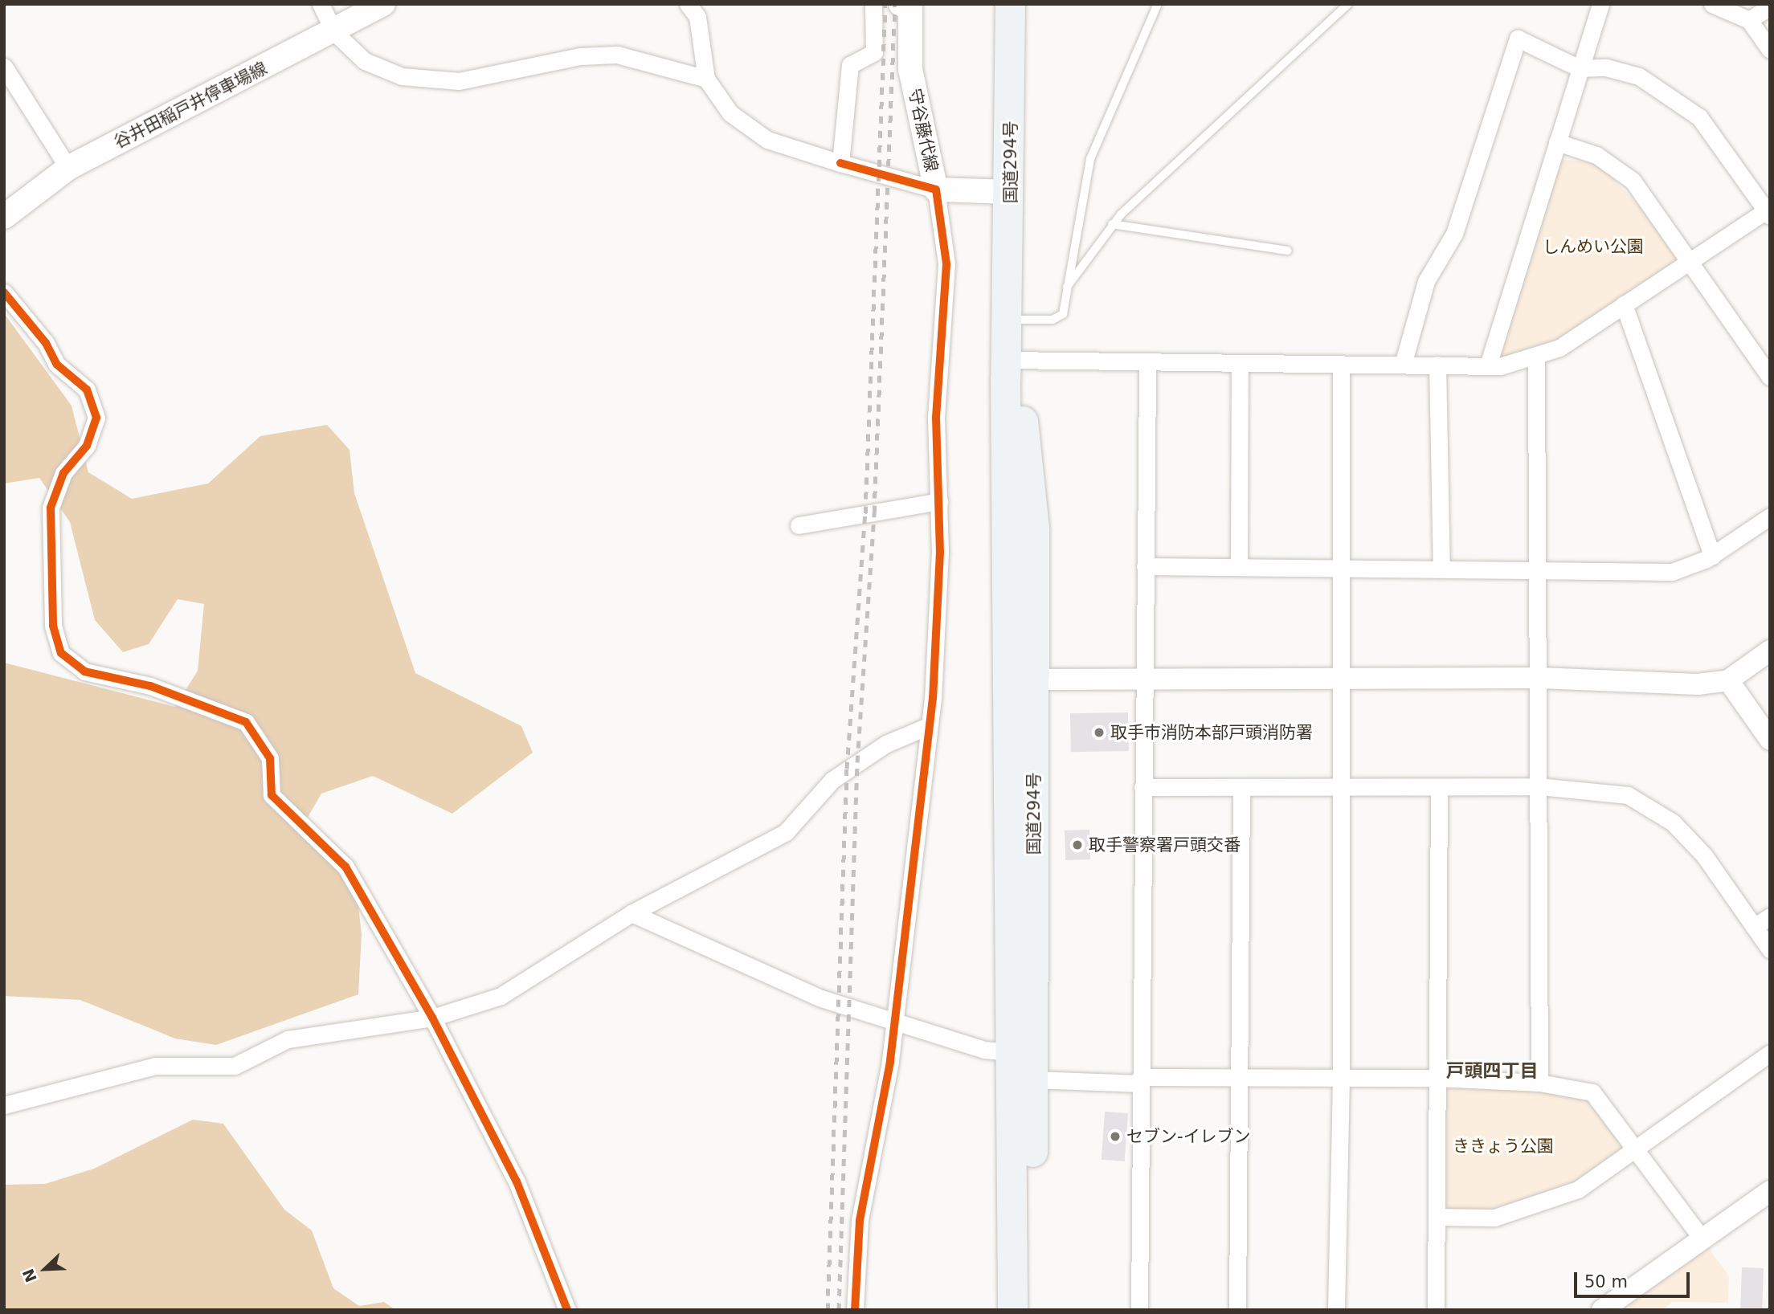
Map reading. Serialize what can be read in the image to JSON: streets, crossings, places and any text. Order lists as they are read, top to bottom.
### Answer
{
  "streets": {
    "highway": ["国道294号"],
    "main road": ["谷井田稲戸井停車場線", "守谷藤代線"]
  },
  "crossings": [
    ["守谷藤代線", "国道294号"]
  ],
  "districts": ["戸頭四丁目"],
  "parks": ["しんめい公園", "ききょう公園"],
  "places": ["取手市消防本部戸頭消防署", "取手警察署戸頭交番", "セブン-イレブン"],
  "scale_bar": "50 m",
  "north": "bottom left"
}
